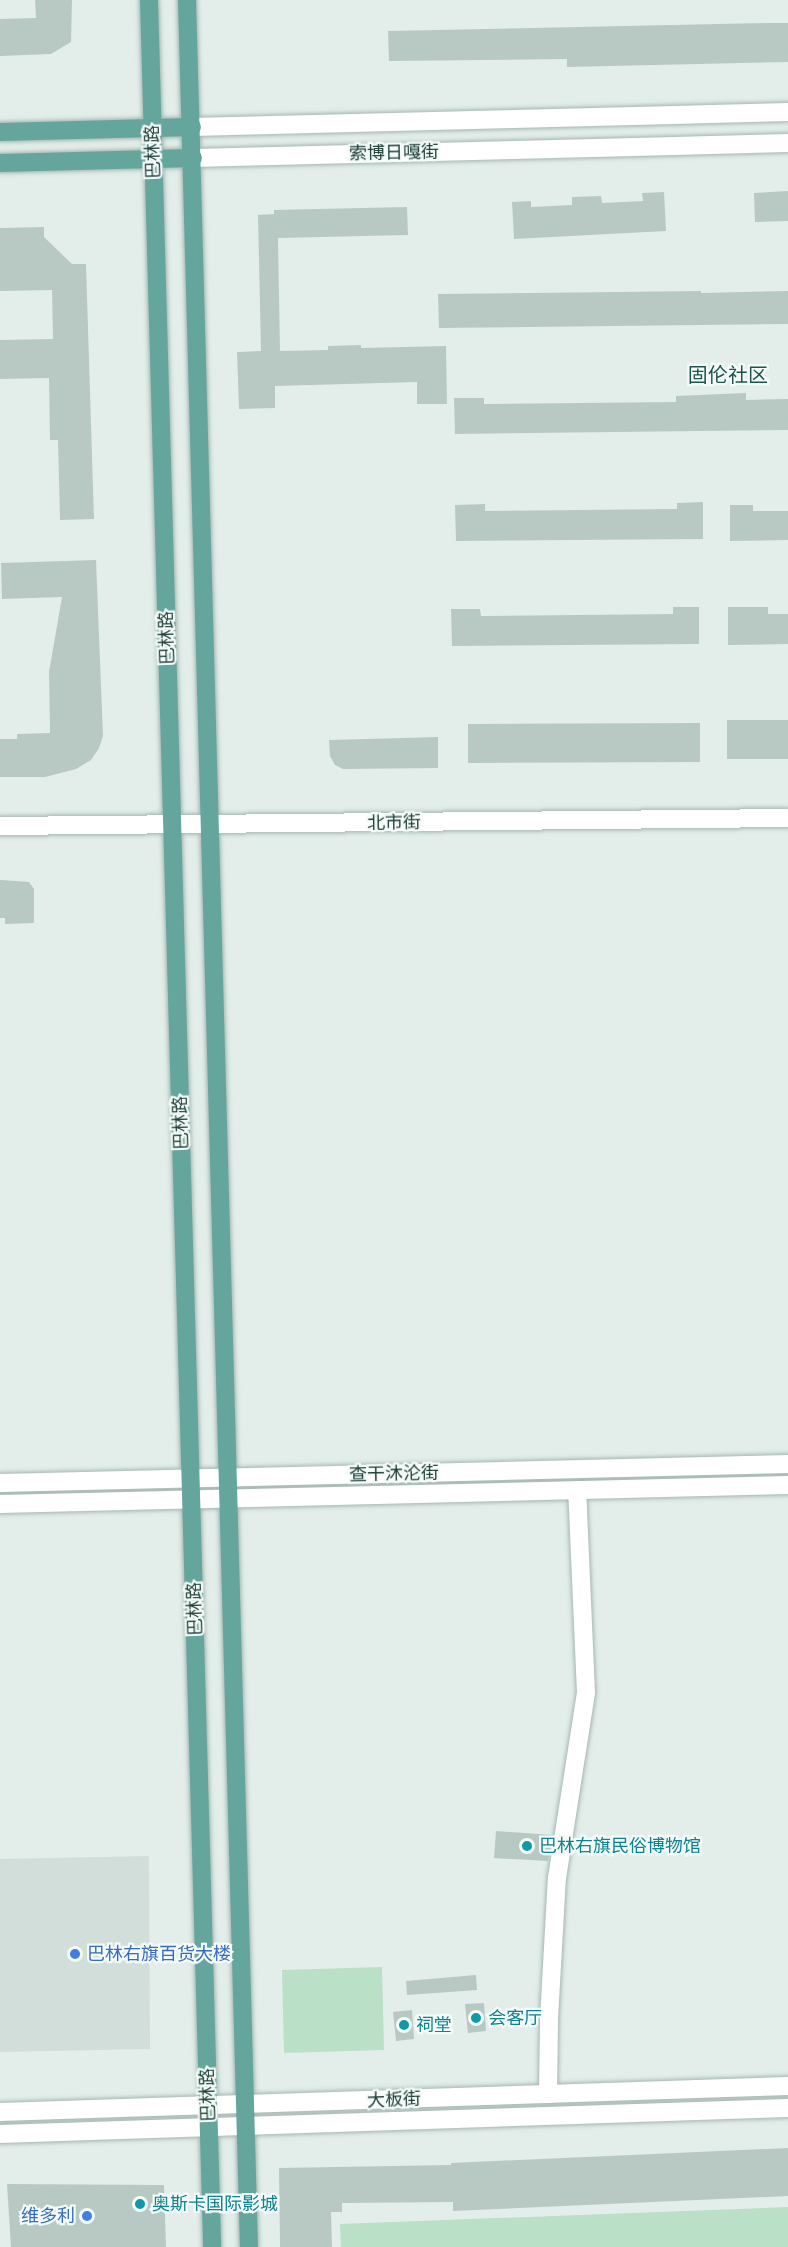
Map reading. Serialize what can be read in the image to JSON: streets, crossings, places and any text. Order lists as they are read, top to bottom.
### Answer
{
  "streets": {
    "main road": ["巴林路", "索博日嘎街"],
    "street": ["北市街", "查干沐沦街", "大板街"]
  },
  "crossings": [
    ["巴林路", "索博日嘎街"],
    ["巴林路", "北市街"],
    ["巴林路", "查干沐沦街"],
    ["巴林路", "大板街"]
  ],
  "districts": ["固伦社区"],
  "places": [
    "巴林右旗民俗博物馆",
    "巴林右旗百货大楼",
    "会客厅",
    "祠堂",
    "奥斯卡国际影城",
    "维多利"
  ]
}
